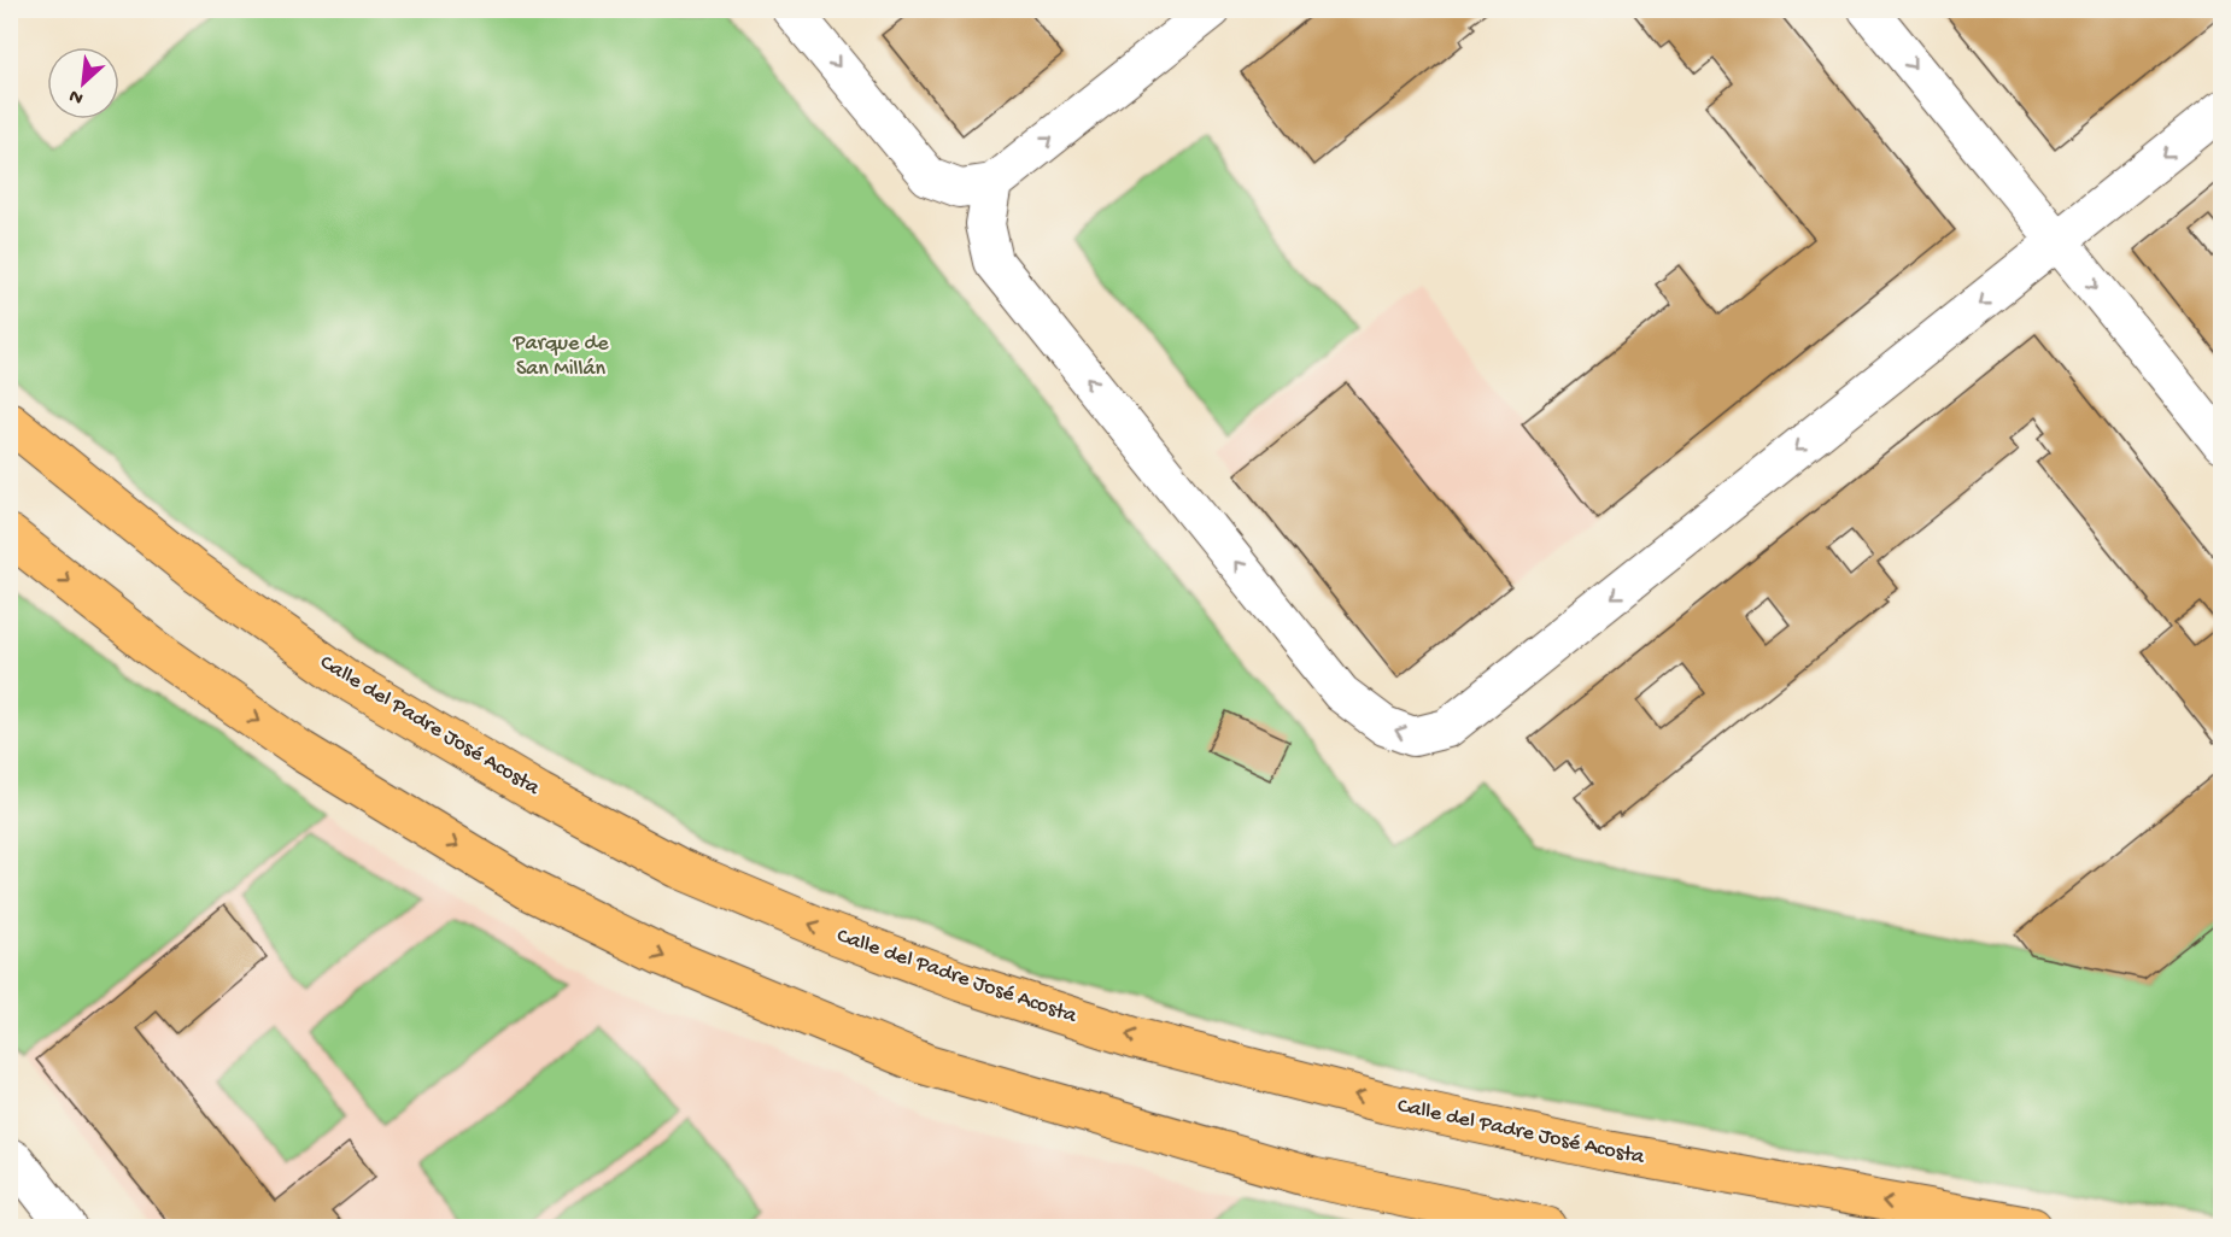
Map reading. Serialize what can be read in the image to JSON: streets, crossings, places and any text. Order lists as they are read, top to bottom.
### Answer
{
  "streets": {
    "highway": ["Calle del Padre José Acosta"]
  },
  "parks": ["Parque de San Millán"],
  "north": "bottom left"
}
